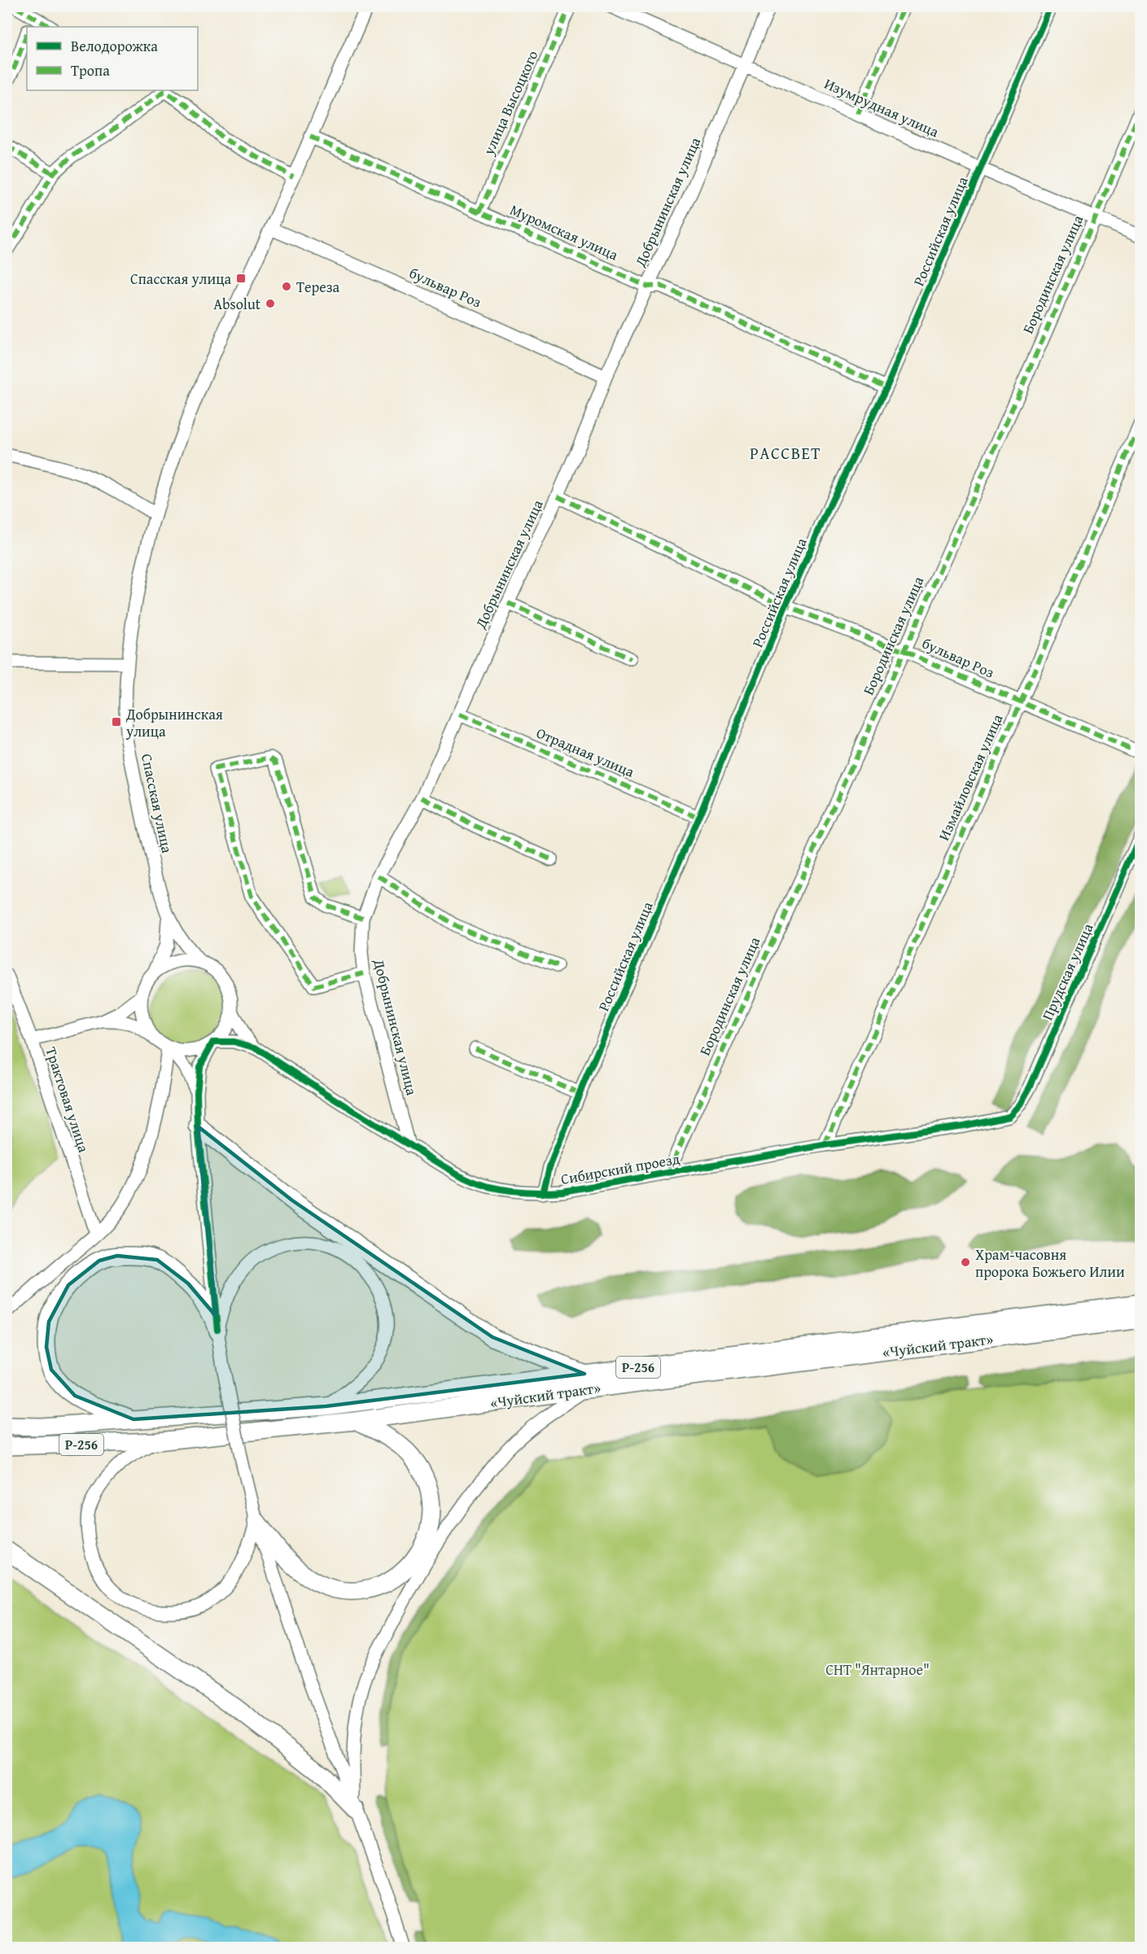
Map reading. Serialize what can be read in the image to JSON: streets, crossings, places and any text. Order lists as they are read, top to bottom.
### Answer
{
  "streets": {
    "highway": ["«Чуйский тракт»", "Р-256"],
    "street": [
      "улица Высоцкого",
      "Изумрудная улица",
      "Добрынинская улица",
      "Российская улица",
      "Муромская улица",
      "Бородинская улица",
      "бульвар Роз",
      "Отрадная улица",
      "Измайловская улица",
      "Спасская улица",
      "Прудская улица",
      "Трактовая улица",
      "Сибирский проезд"
    ]
  },
  "crossings": [
    ["улица Высоцкого", "Муромская улица"],
    ["Изумрудная улица", "Добрынинская улица"],
    ["Изумрудная улица", "Российская улица"],
    ["Изумрудная улица", "Бородинская улица"],
    ["Добрынинская улица", "Муромская улица"],
    ["Добрынинская улица", "бульвар Роз"],
    ["Добрынинская улица", "Отрадная улица"],
    ["Добрынинская улица", "Сибирский проезд"],
    ["Российская улица", "Муромская улица"],
    ["Российская улица", "бульвар Роз"],
    ["Российская улица", "Отрадная улица"],
    ["Российская улица", "Сибирский проезд"],
    ["Муромская улица", "Спасская улица"],
    ["Бородинская улица", "бульвар Роз"],
    ["Бородинская улица", "Сибирский проезд"],
    ["бульвар Роз", "Измайловская улица"],
    ["бульвар Роз", "Спасская улица"],
    ["Измайловская улица", "Сибирский проезд"],
    ["Спасская улица", "Сибирский проезд"],
    ["Прудская улица", "Сибирский проезд"]
  ],
  "districts": ["РАССВЕТ"],
  "parks": ["СНТ \"Янтарное\""],
  "places": {
    "transit": ["Спасская улица", "Добрынинская улица"],
    "other": ["Тереза", "Absolut", "Храм-часовня пророка Божьего Илии"]
  },
  "legend": ["Велодорожка", "Тропа"]
}
